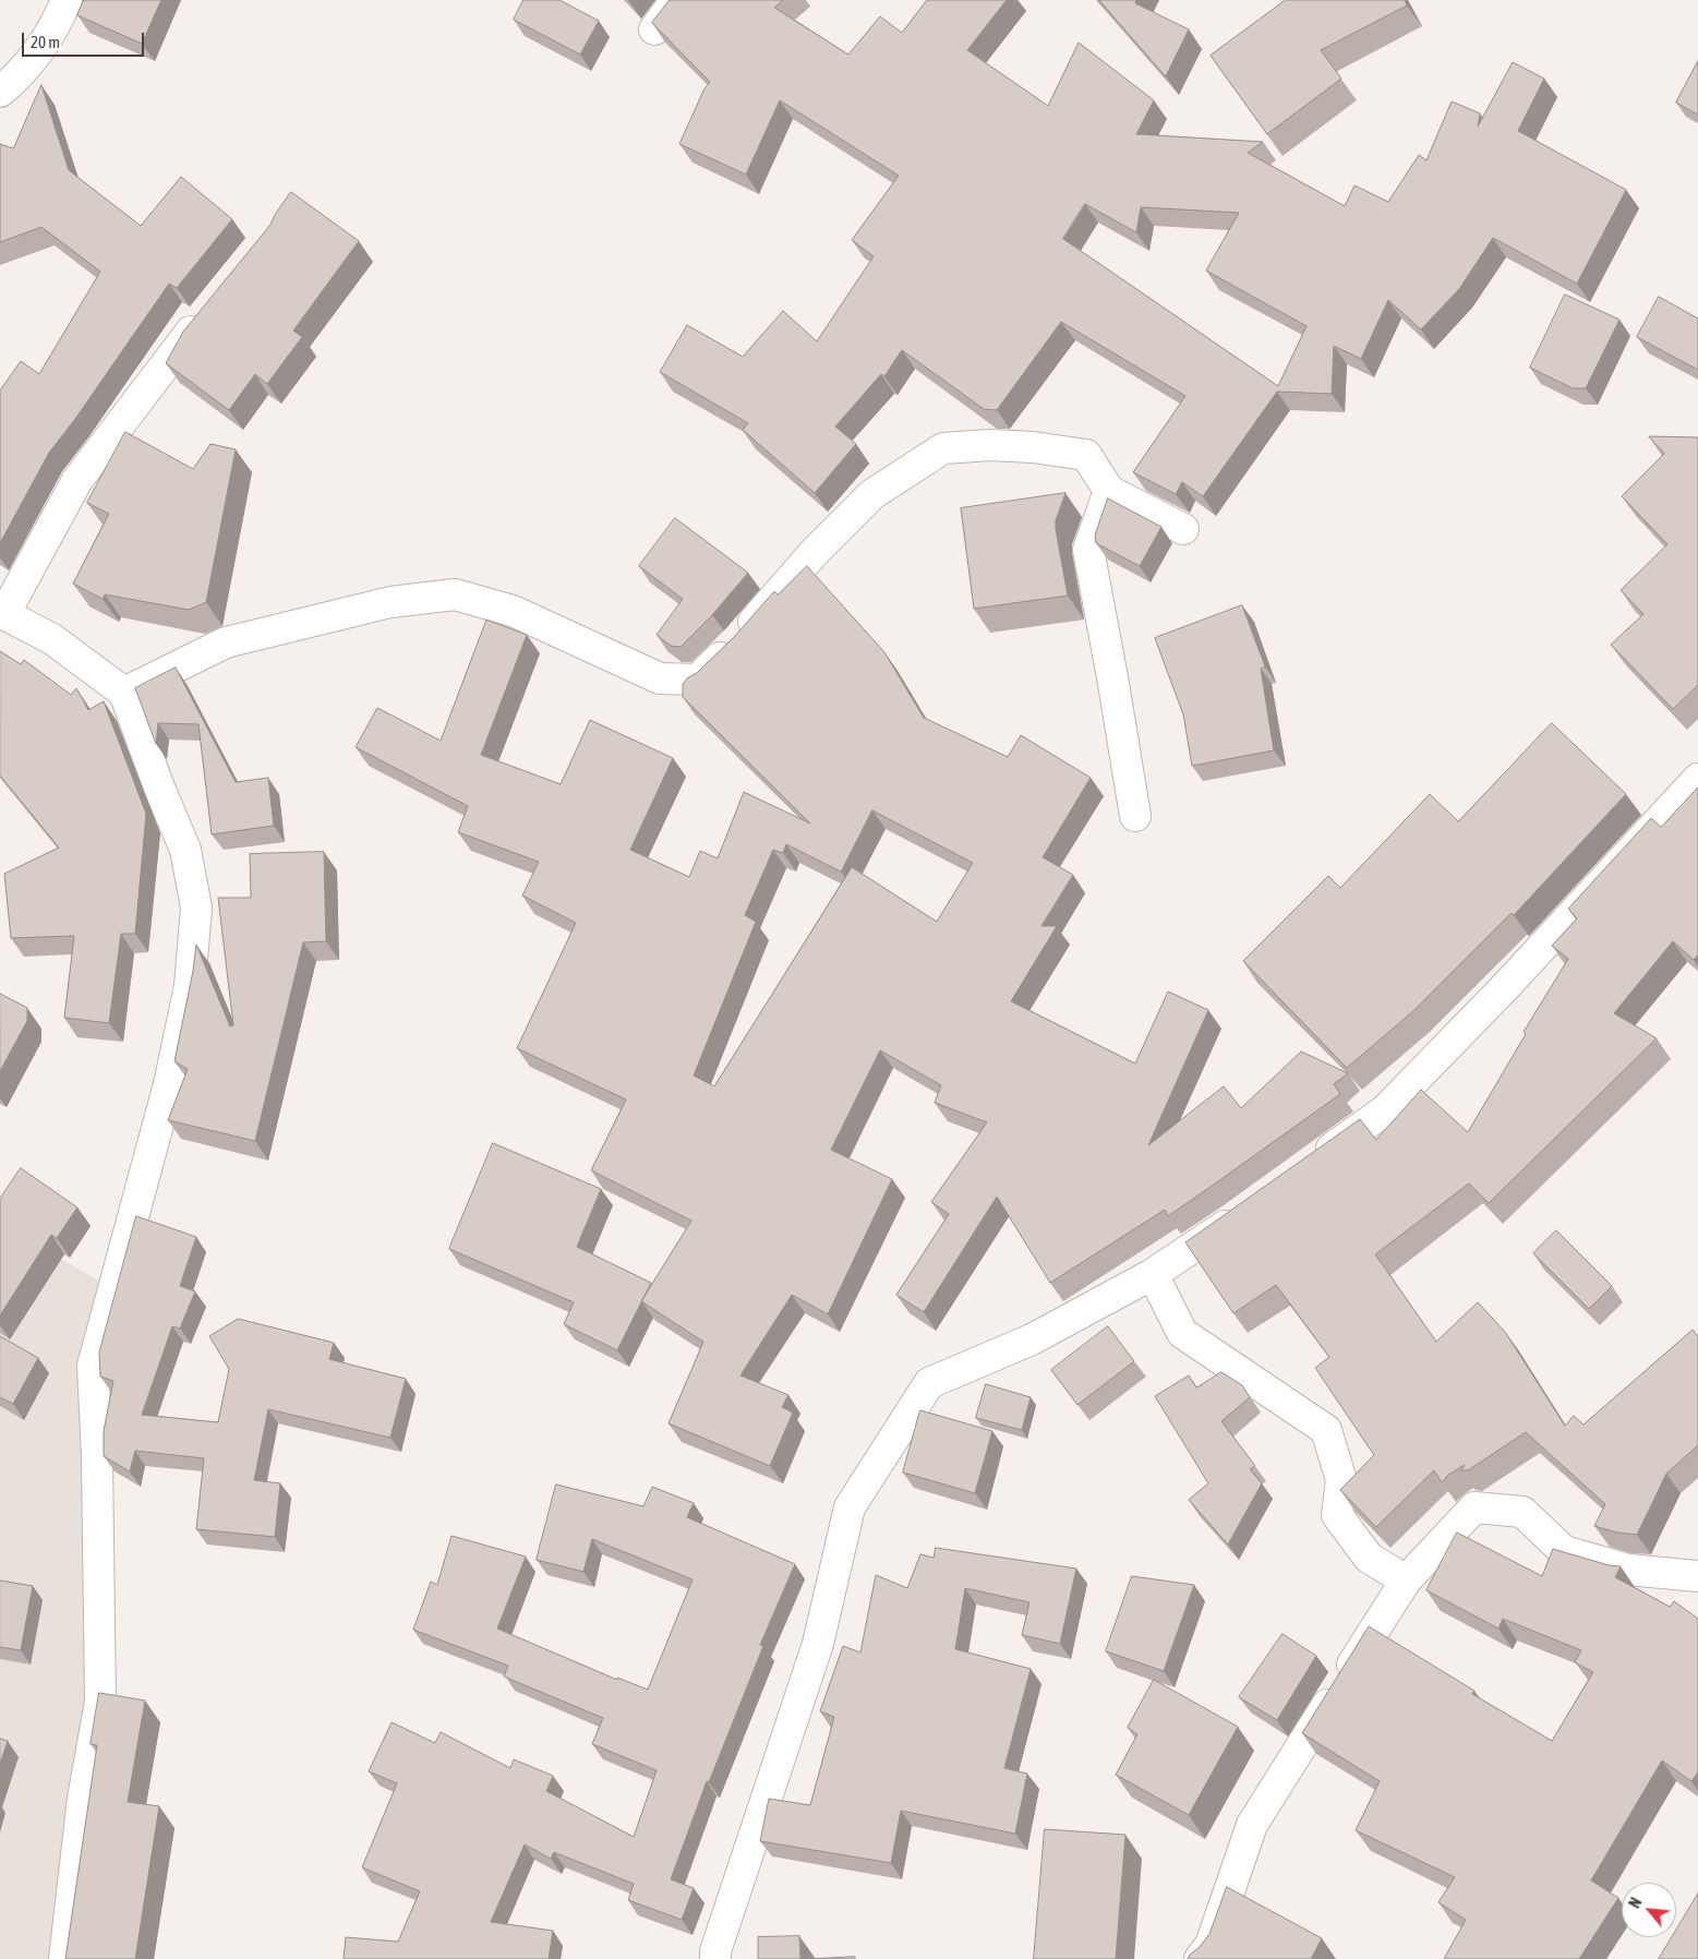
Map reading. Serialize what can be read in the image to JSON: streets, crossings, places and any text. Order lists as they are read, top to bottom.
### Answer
{
  "scale_bar": "20 m",
  "north": "top left"
}
